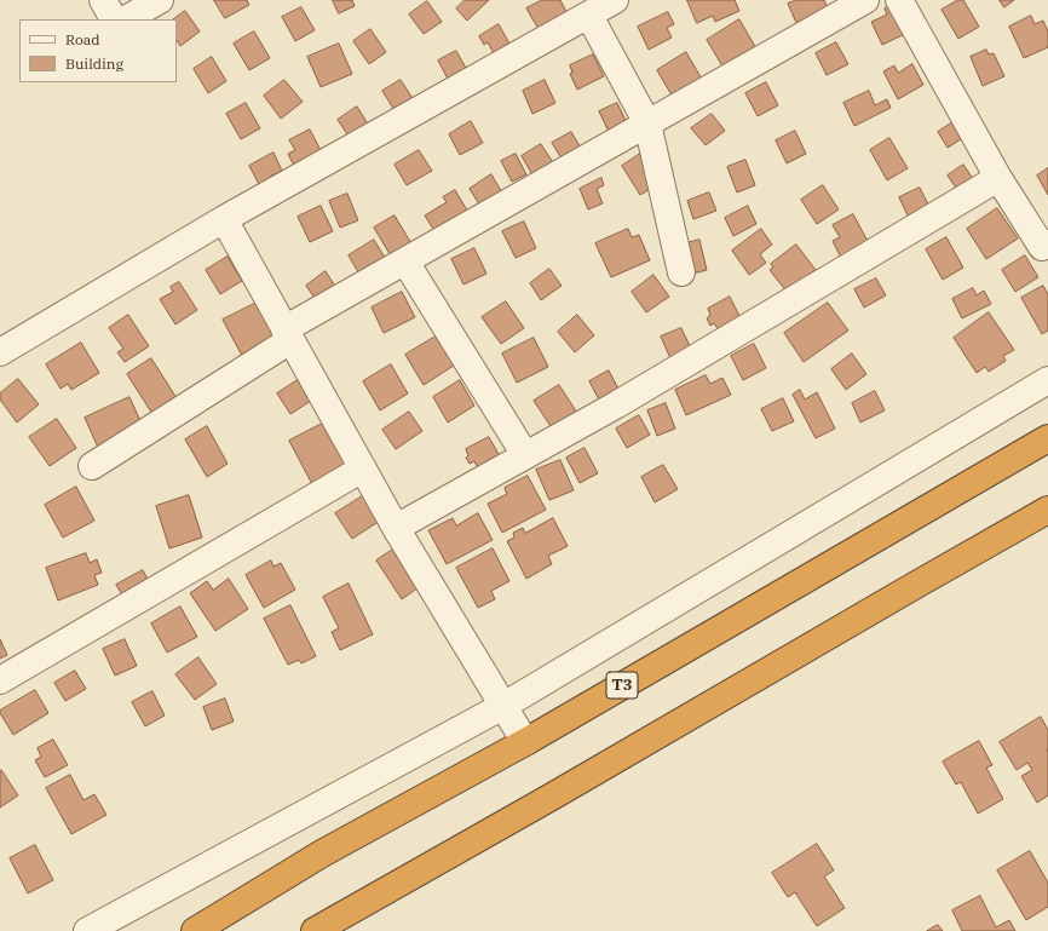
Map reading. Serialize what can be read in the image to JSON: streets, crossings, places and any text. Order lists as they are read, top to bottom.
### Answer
{
  "streets": {
    "highway": ["T3"]
  },
  "legend": ["Road", "Building"]
}
